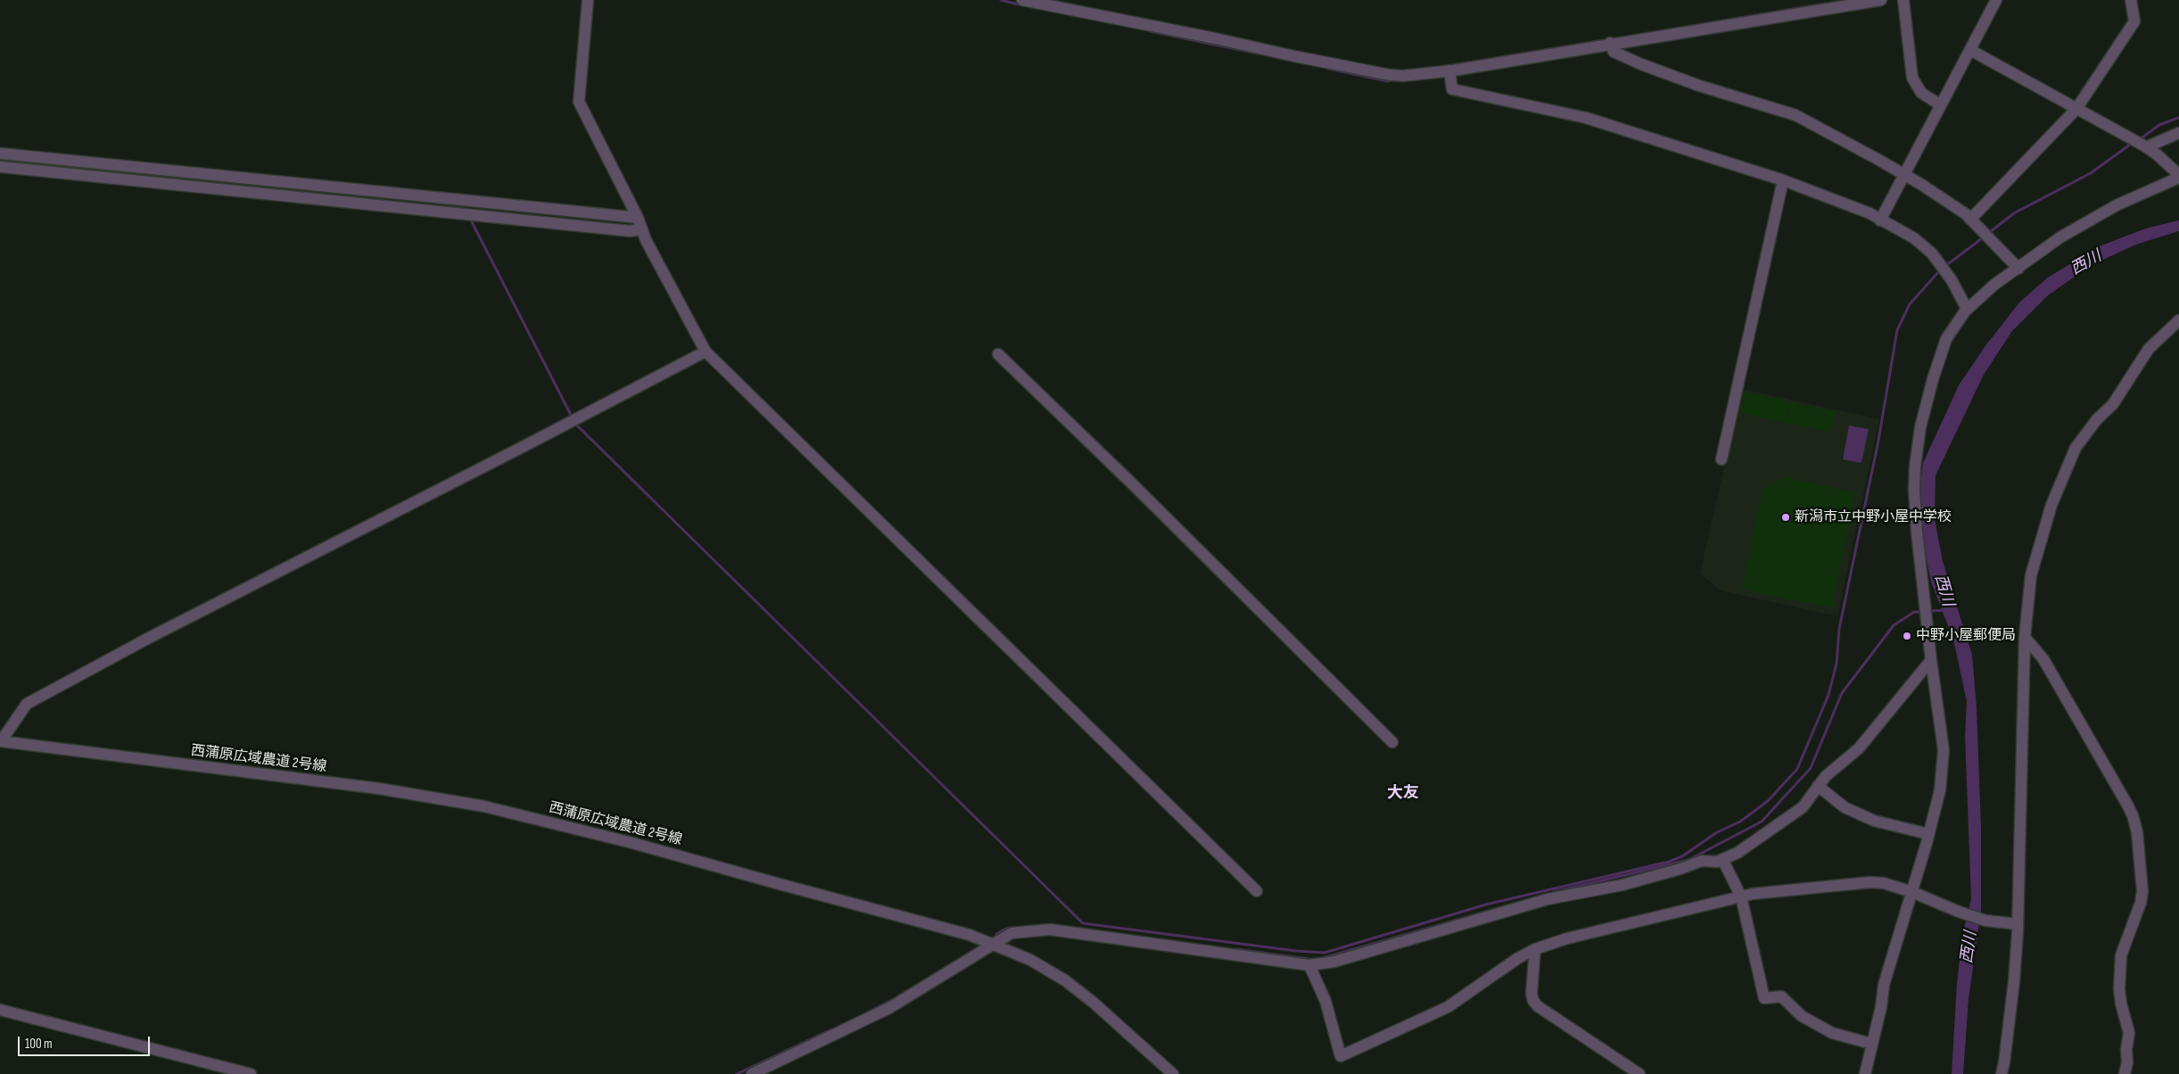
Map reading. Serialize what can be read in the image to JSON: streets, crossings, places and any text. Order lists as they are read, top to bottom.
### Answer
{
  "streets": {
    "street": ["西蒲原広域農道 2号線"]
  },
  "districts": ["大友"],
  "water": ["西川"],
  "places": ["新潟市立中野小屋中学校", "中野小屋郵便局"],
  "scale_bar": "100 m"
}
